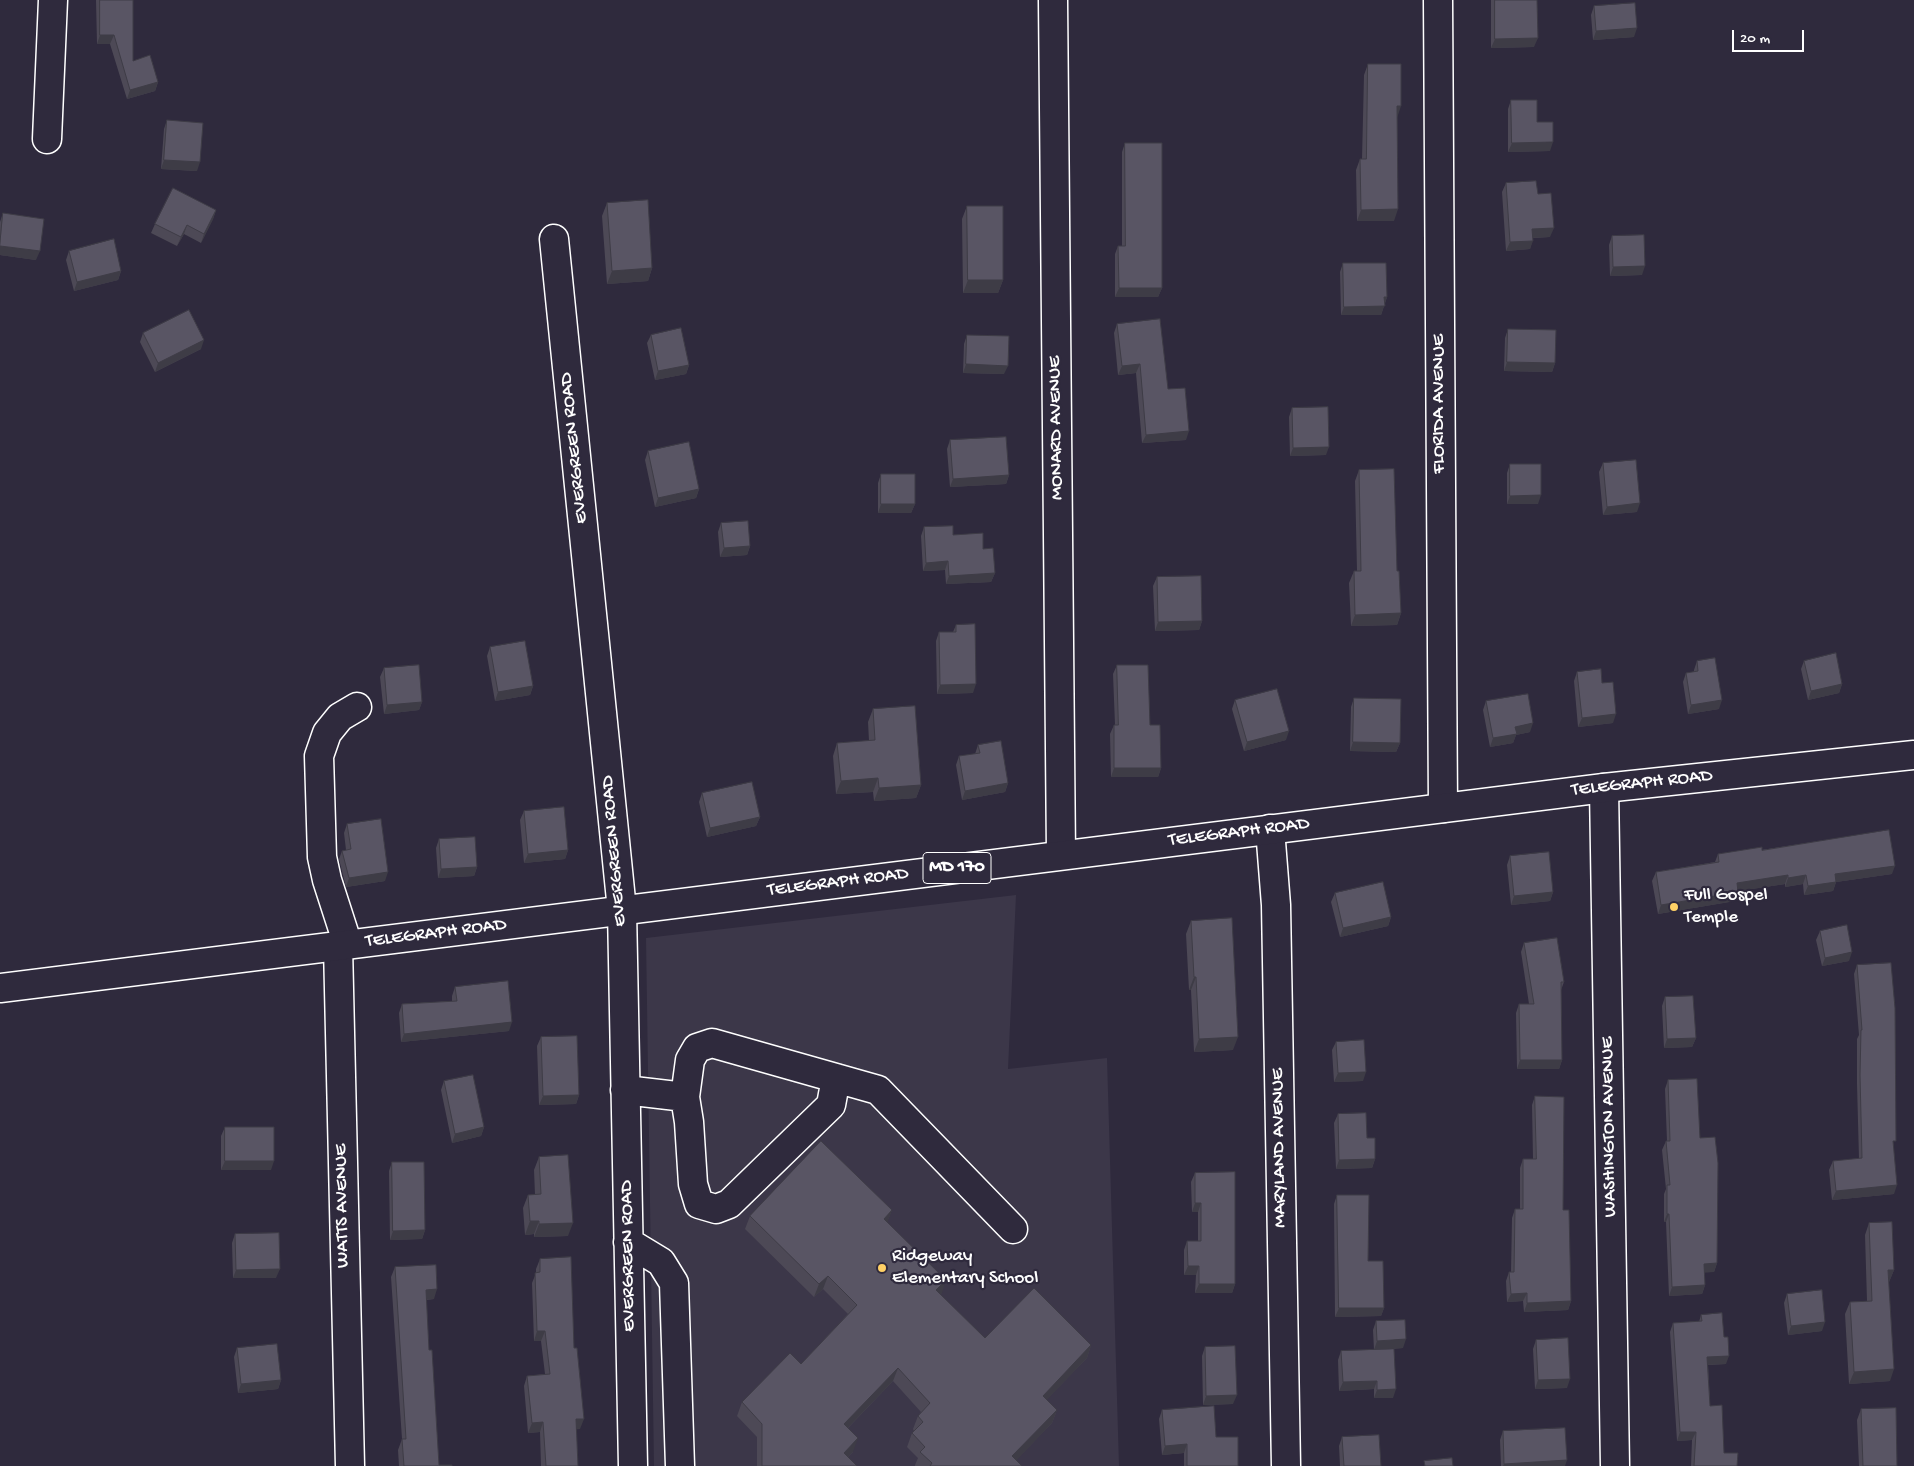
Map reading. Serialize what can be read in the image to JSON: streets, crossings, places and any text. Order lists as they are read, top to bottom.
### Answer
{
  "streets": {
    "street": [
      "FLORIDA AVENUE",
      "MONARD AVENUE",
      "EVERGREEN ROAD",
      "TELEGRAPH ROAD",
      "MD 170",
      "WASHINGTON AVENUE",
      "MARYLAND AVENUE",
      "WATTS AVENUE"
    ]
  },
  "crossings": [
    ["FLORIDA AVENUE", "TELEGRAPH ROAD"],
    ["MONARD AVENUE", "TELEGRAPH ROAD"],
    ["EVERGREEN ROAD", "TELEGRAPH ROAD"],
    ["TELEGRAPH ROAD", "WASHINGTON AVENUE"],
    ["TELEGRAPH ROAD", "MARYLAND AVENUE"],
    ["TELEGRAPH ROAD", "WATTS AVENUE"]
  ],
  "places": ["Full Gospel Temple", "Ridgeway Elementary School"],
  "scale_bar": "20 m"
}
